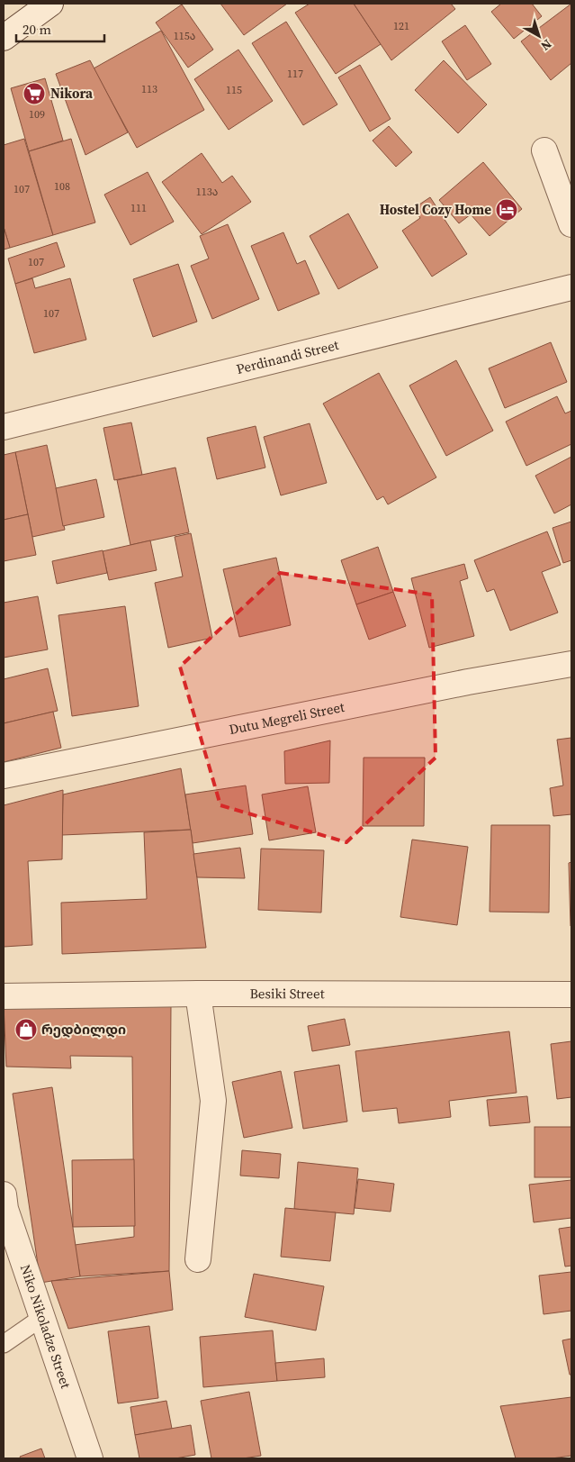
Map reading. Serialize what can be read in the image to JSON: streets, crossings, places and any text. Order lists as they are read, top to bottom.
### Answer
{
  "streets": {
    "street": [
      "Perdinandi Street",
      "Dutu Megreli Street",
      "Besiki Street",
      "Niko Nikoladze Street"
    ]
  },
  "places": {
    "supermarket": ["Nikora"],
    "hotel": ["Hostel Cozy Home"],
    "shop": ["რედბილდი"]
  },
  "house_numbers": [
    "121",
    "115ა",
    "117",
    "113",
    "115",
    "109",
    "108",
    "107",
    "113ა",
    "111",
    "107",
    "107"
  ],
  "scale_bar": "20 m",
  "north": "bottom right"
}
